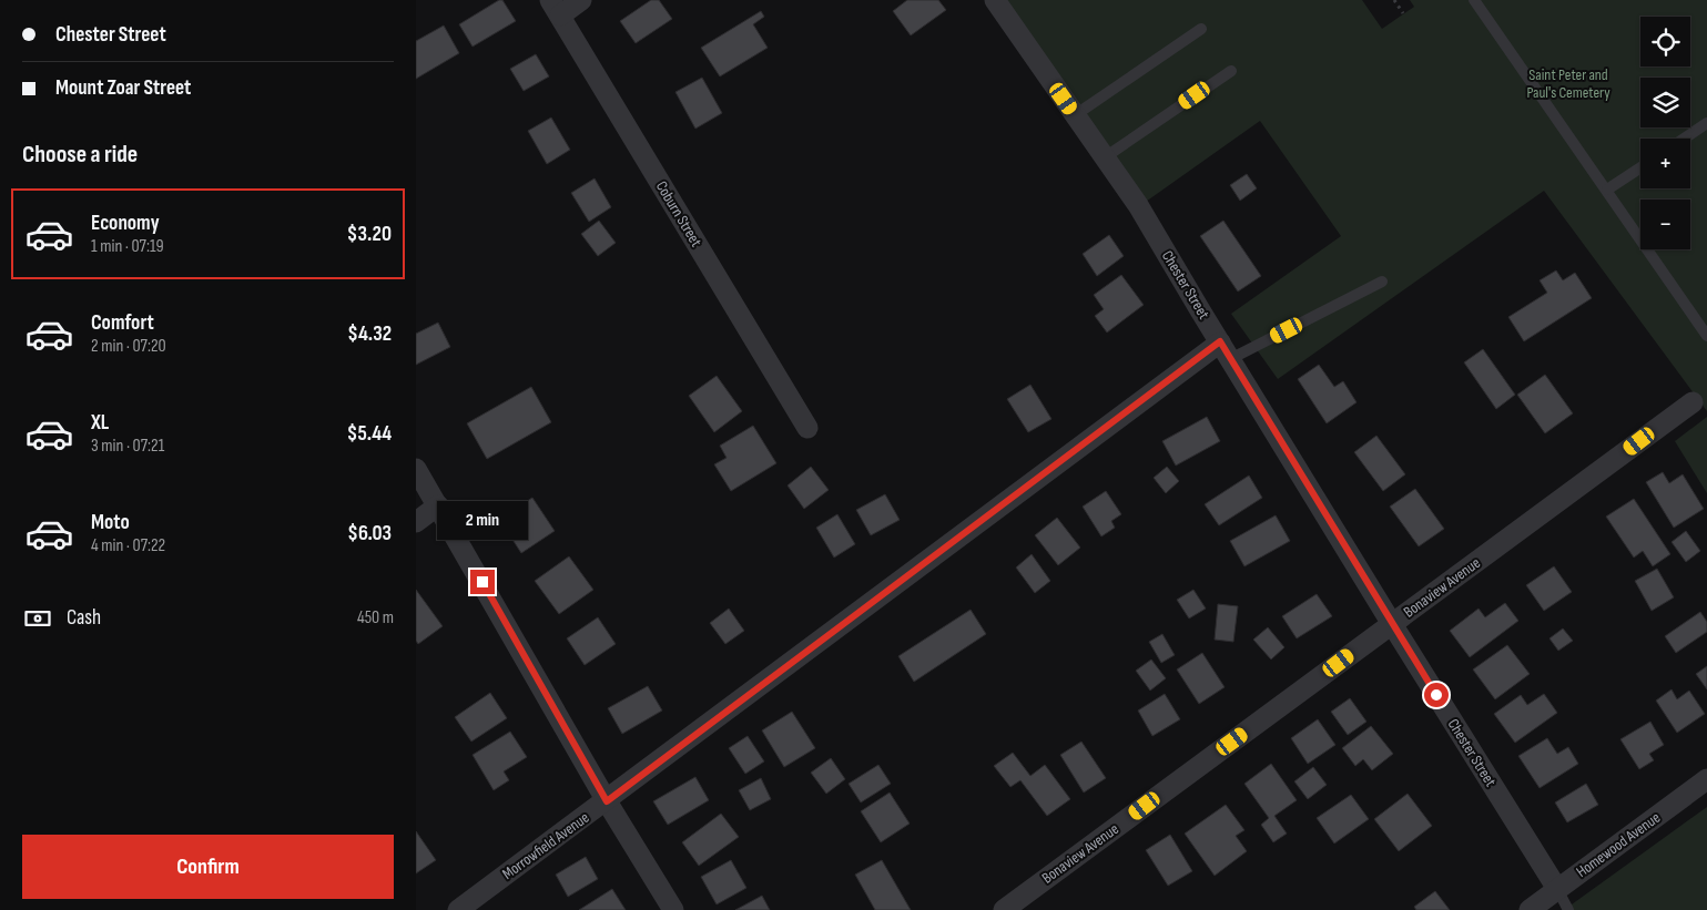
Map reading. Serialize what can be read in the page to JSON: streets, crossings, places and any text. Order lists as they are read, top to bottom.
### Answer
{
  "streets": {
    "street": [
      "Coburn Street",
      "Chester Street",
      "Bonaview Avenue",
      "Homewood Avenue",
      "Morrowfield Avenue"
    ]
  },
  "crossings": [
    ["Chester Street", "Bonaview Avenue"],
    ["Chester Street", "Homewood Avenue"],
    ["Chester Street", "Morrowfield Avenue"]
  ],
  "parks": ["Saint Peter and Paul's Cemetery"],
  "page": {
    "banner": ["Chester Street", "Mount Zoar Street"],
    "map_buttons": ["+", "−"],
    "heading": "Choose a ride",
    "list": [
      {
        "name": "Economy",
        "note": "1 min · 07:19",
        "value": "$3.20"
      },
      {
        "name": "Comfort",
        "note": "2 min · 07:20",
        "value": "$4.32"
      },
      {
        "name": "XL",
        "note": "3 min · 07:21",
        "value": "$5.44"
      },
      {
        "name": "Moto",
        "note": "4 min · 07:22",
        "value": "$6.03"
      }
    ],
    "bubble": "2 min",
    "pay": ["Cash", "450 m"],
    "buttons": "Confirm"
  }
}
